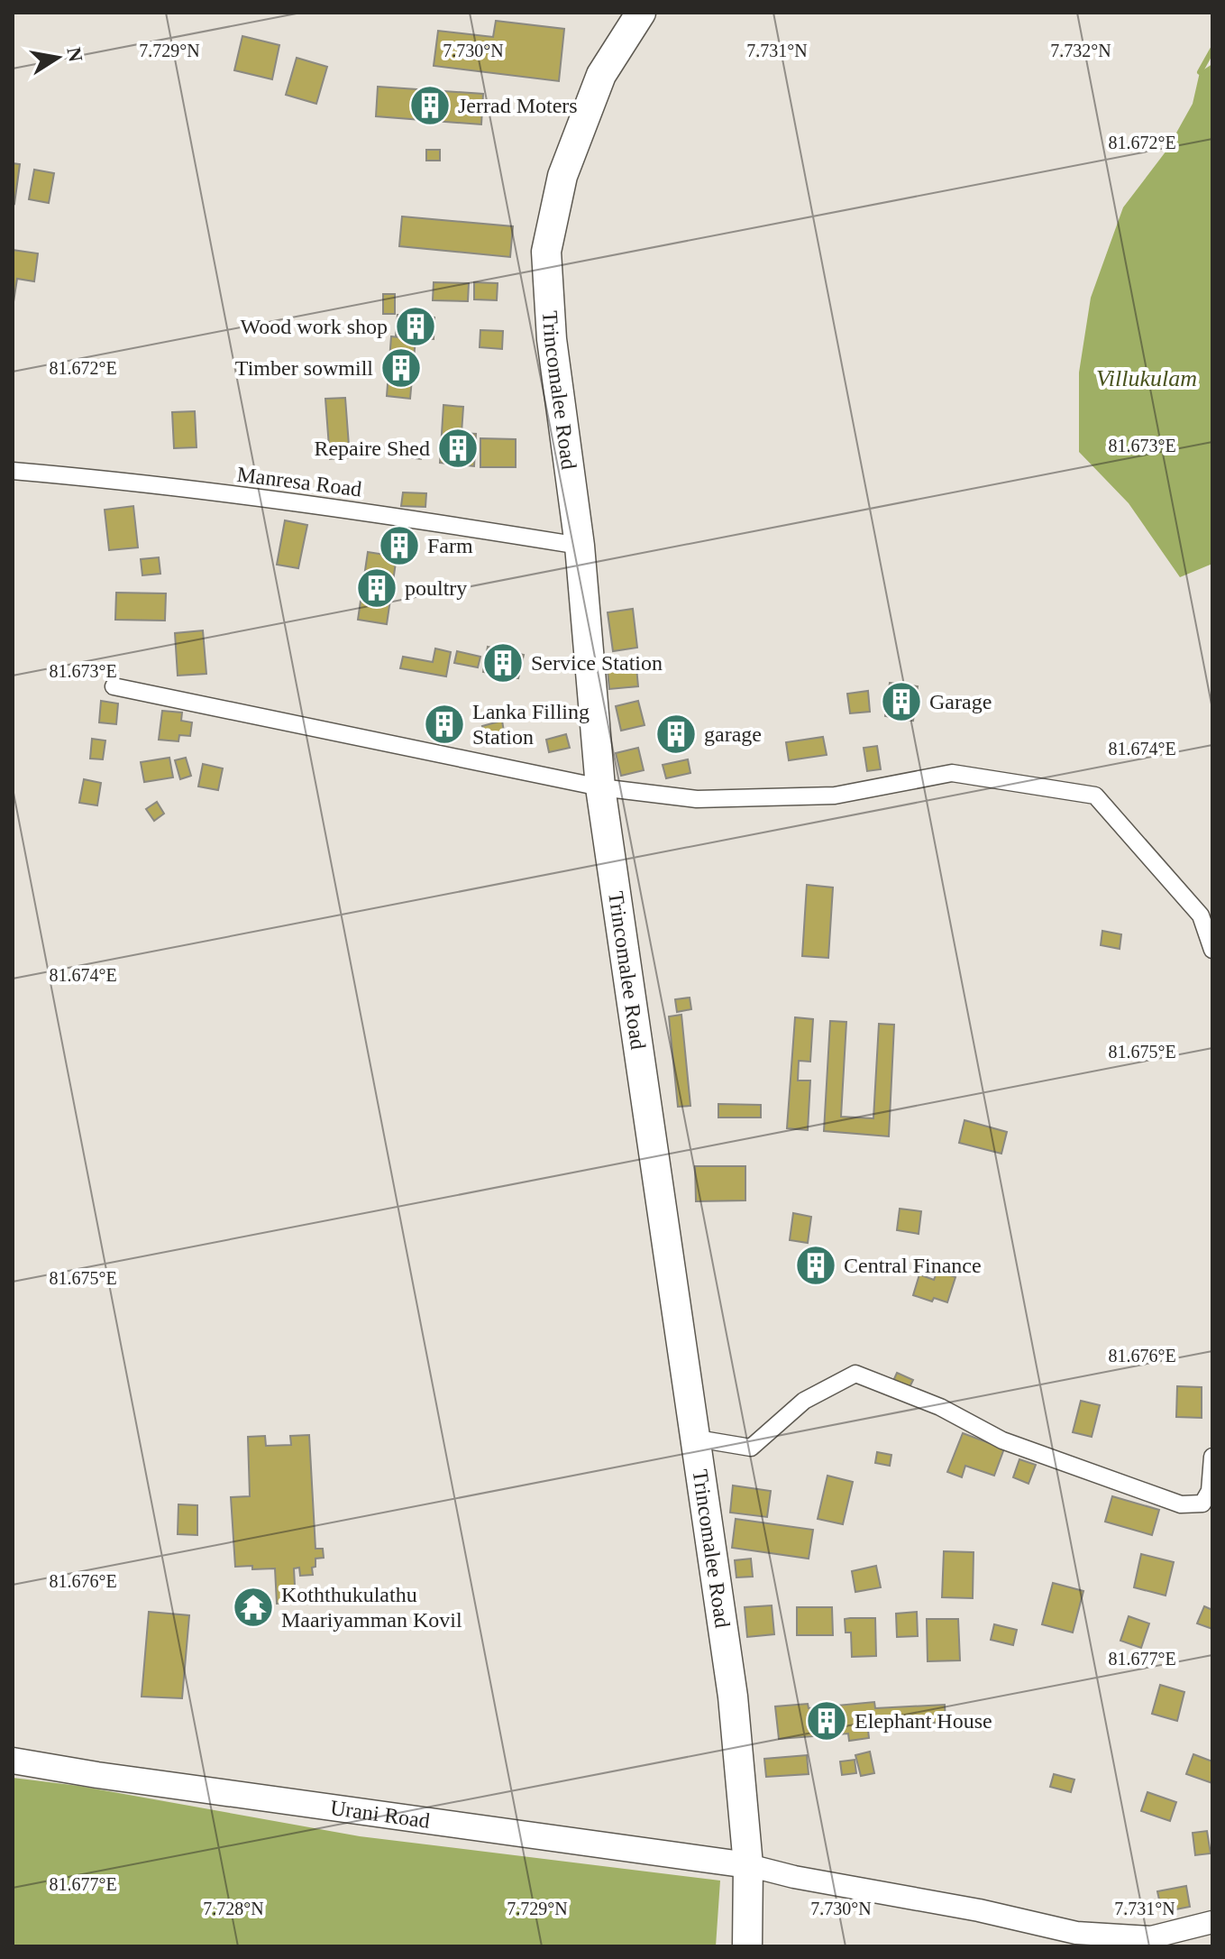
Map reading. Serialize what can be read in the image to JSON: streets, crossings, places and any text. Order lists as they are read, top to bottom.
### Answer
{
  "streets": {
    "highway": ["Trincomalee Road"],
    "main road": ["Urani Road"],
    "street": ["Manresa Road"]
  },
  "crossings": [
    ["Trincomalee Road", "Manresa Road"],
    ["Trincomalee Road", "Urani Road"]
  ],
  "water": ["Villukulam"],
  "places": {
    "building": [
      "Jerrad Moters",
      "Wood work shop",
      "Timber sowmill",
      "Repaire Shed",
      "Farm",
      "poultry",
      "Service Station",
      "Garage",
      "Lanka Filling Station",
      "garage",
      "Central Finance",
      "Elephant House"
    ],
    "temple": ["Koththukulathu Maariyamman Kovil"]
  },
  "north": "right",
  "coordinates": [
    "7.729°N",
    "7.730°N",
    "7.731°N",
    "7.732°N",
    "81.672°E",
    "81.673°E",
    "81.674°E",
    "81.675°E",
    "81.676°E",
    "81.677°E",
    "7.728°N"
  ]
}
